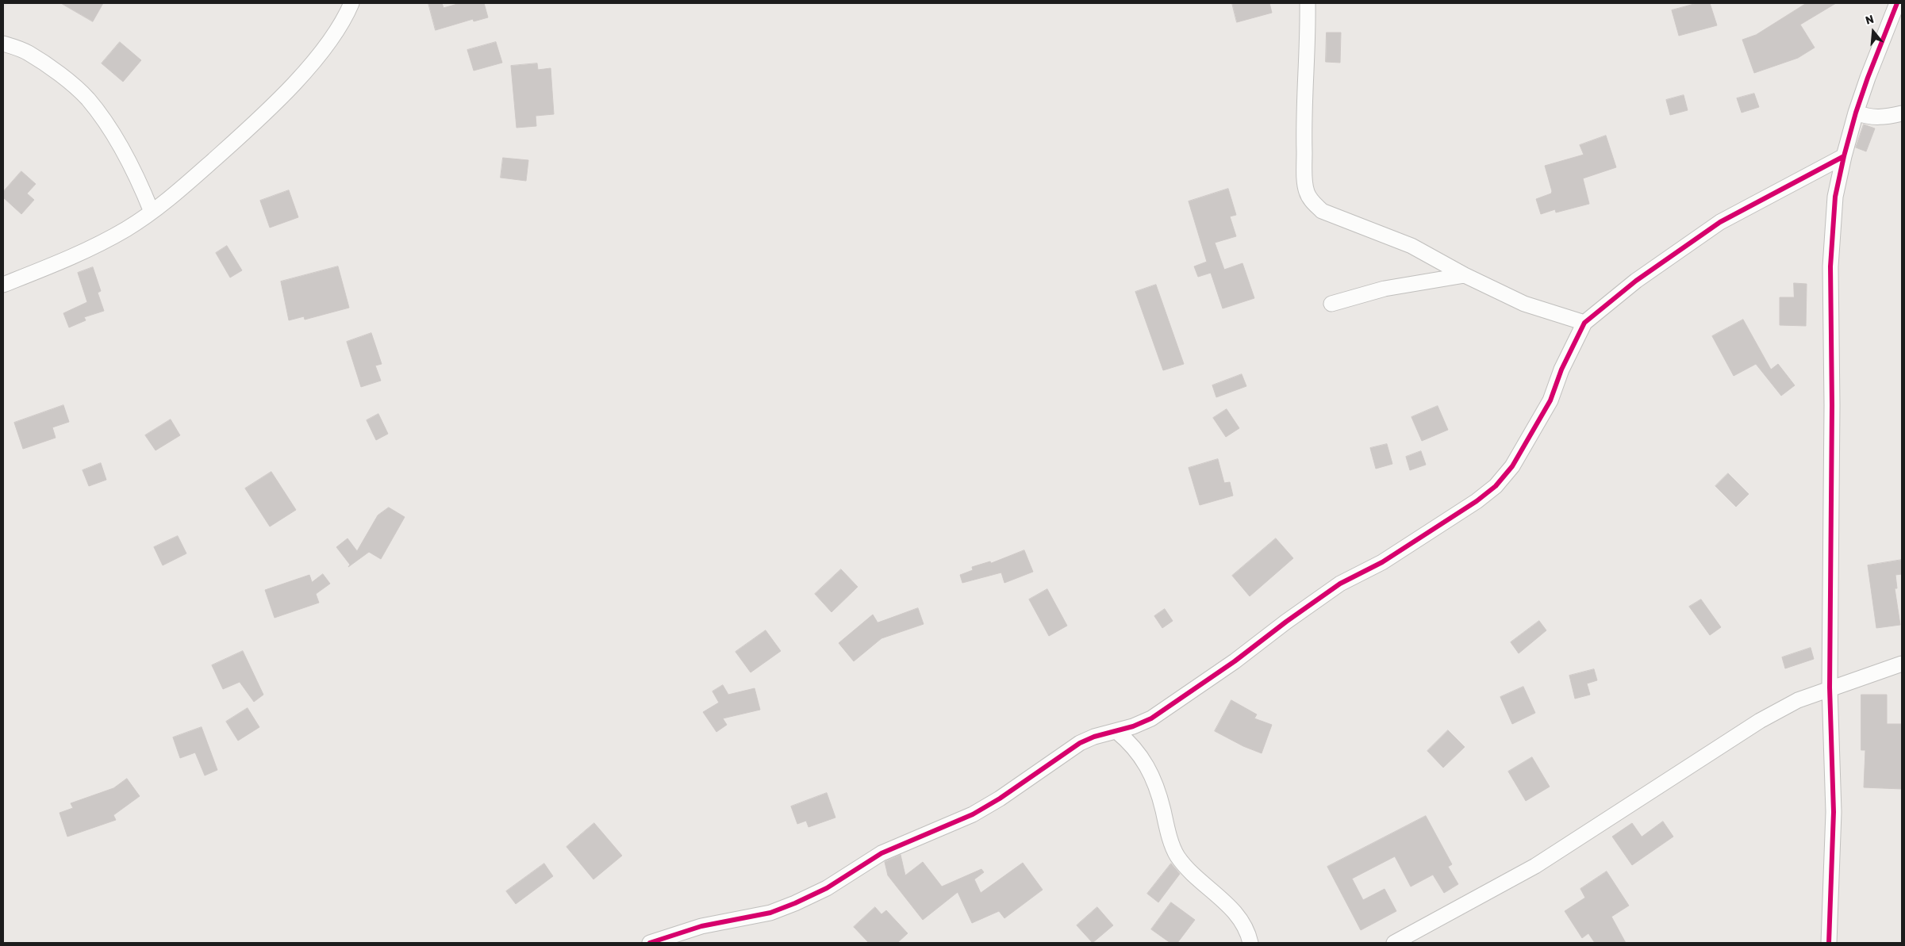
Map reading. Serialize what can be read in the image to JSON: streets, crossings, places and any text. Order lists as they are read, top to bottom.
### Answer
{
  "north": "top"
}
